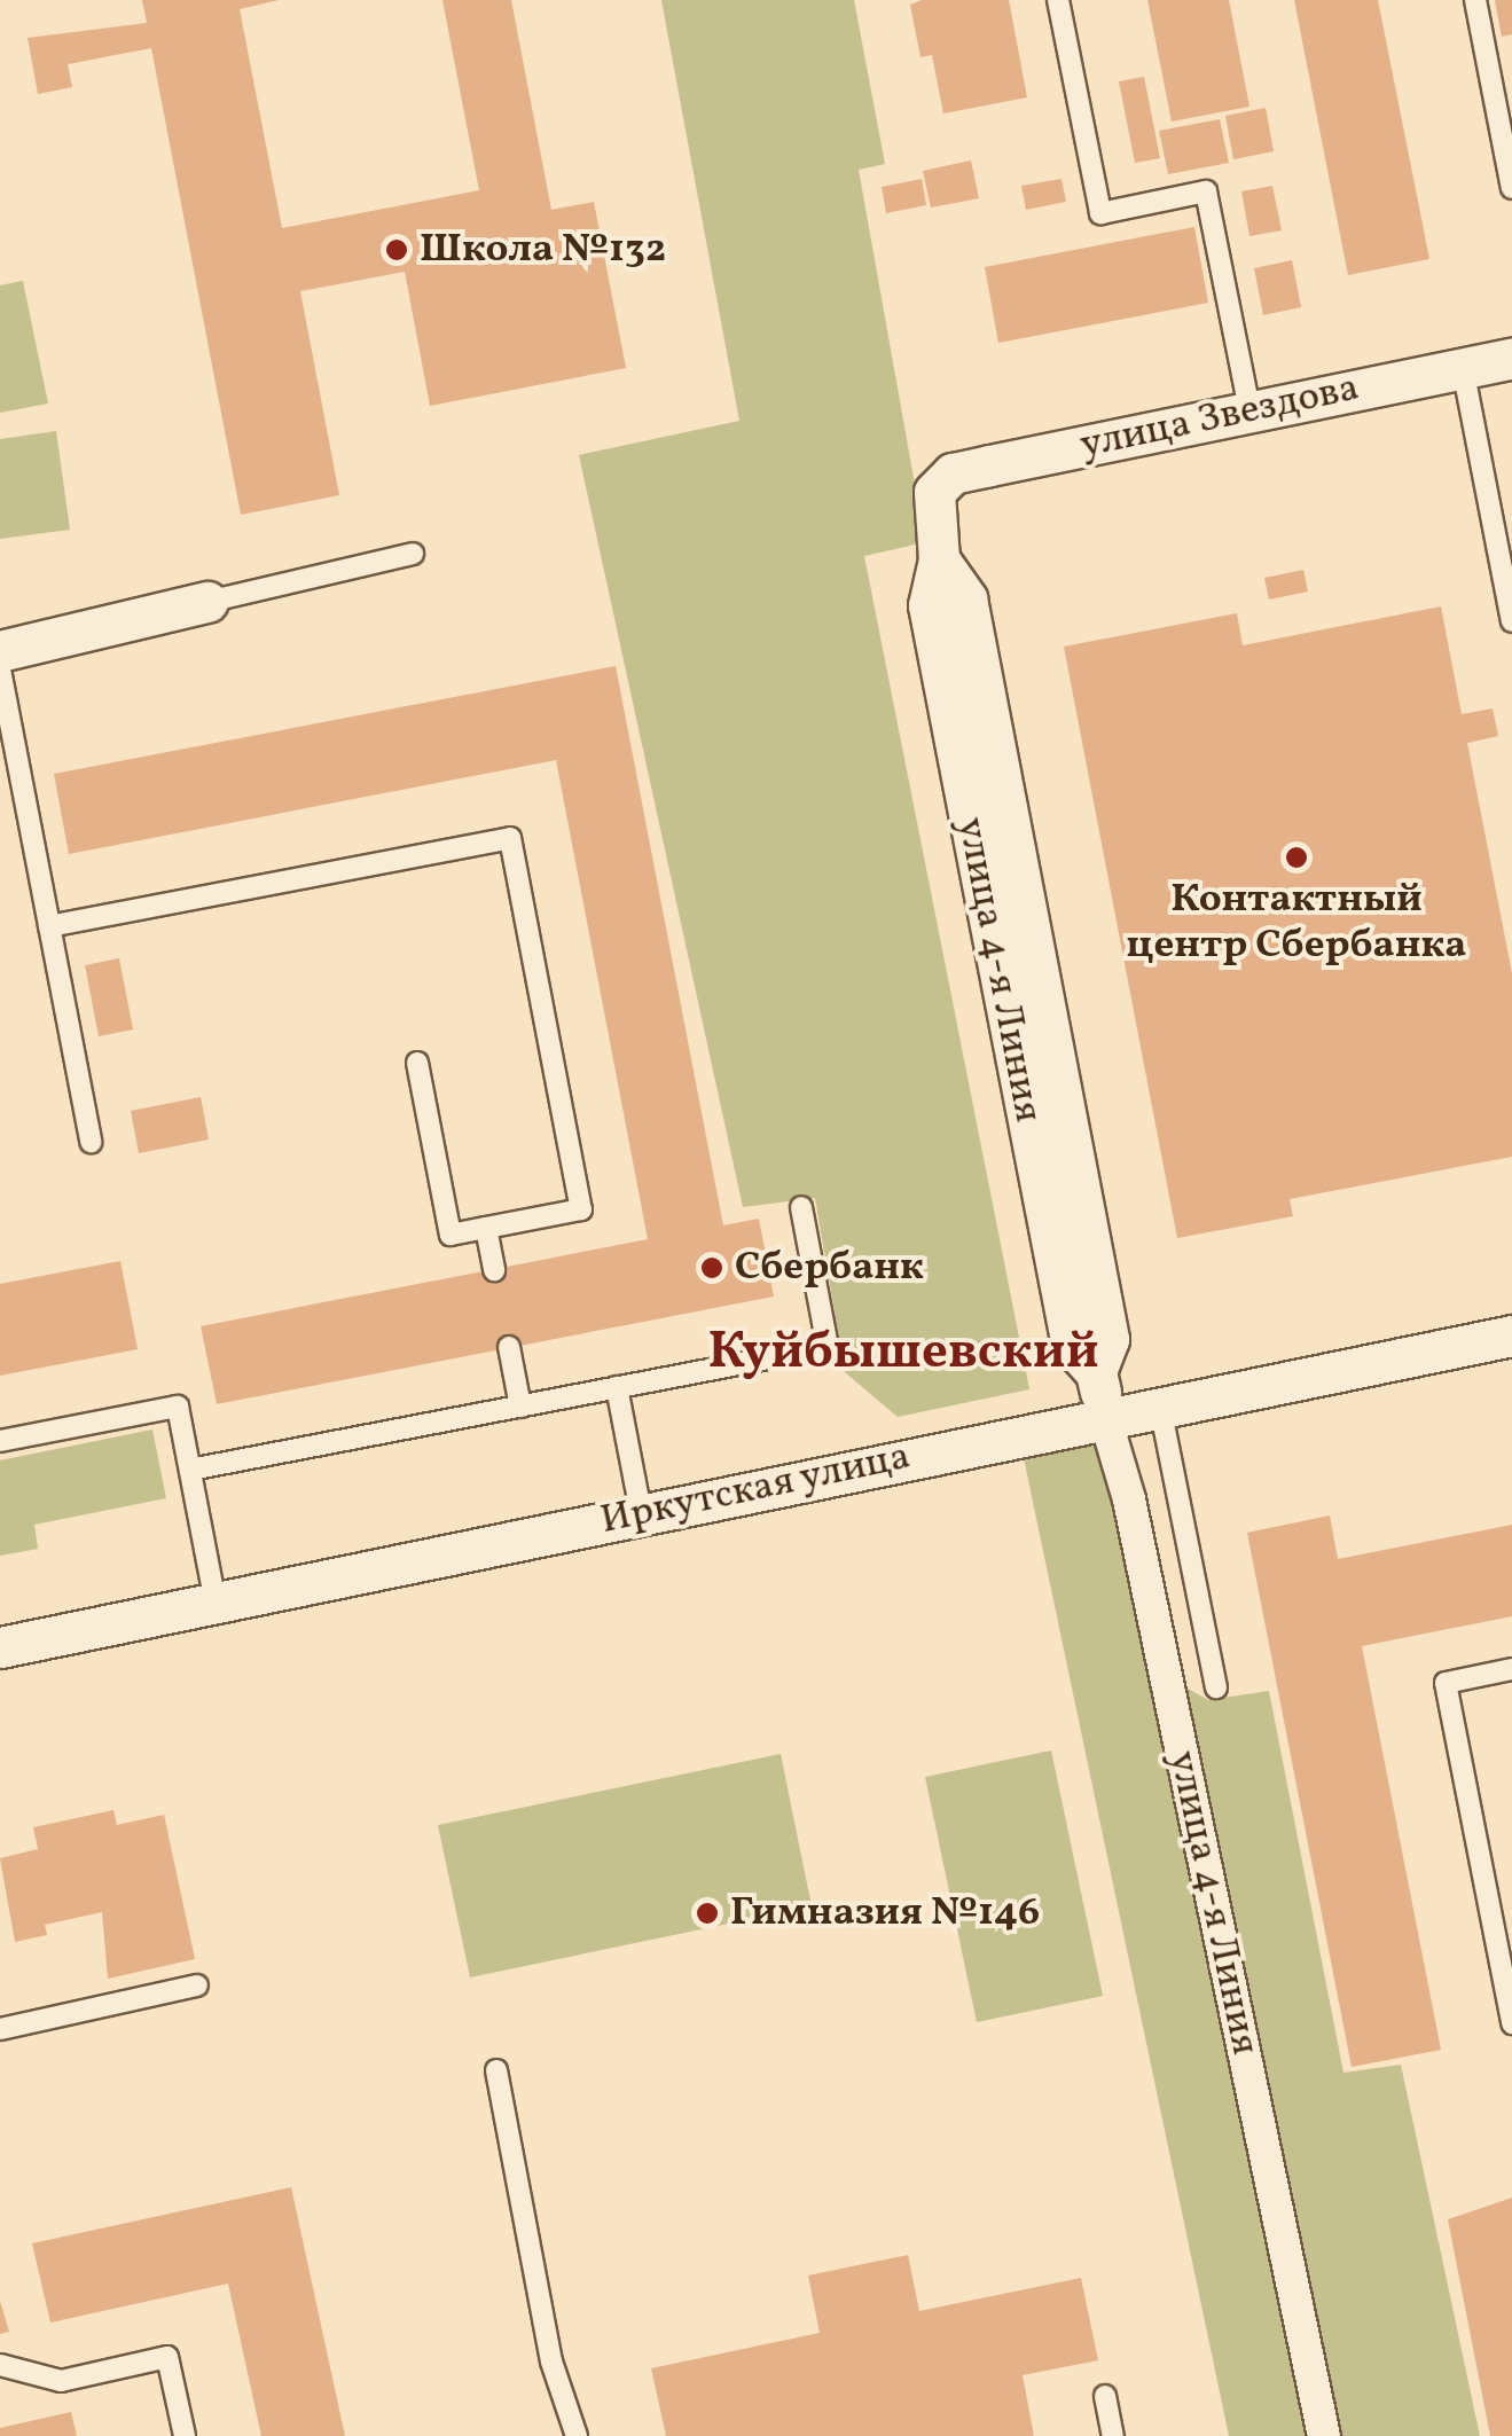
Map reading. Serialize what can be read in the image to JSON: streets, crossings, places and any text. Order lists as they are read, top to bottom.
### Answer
{
  "streets": {
    "street": ["улица Звездова", "улица 4-я Линия", "Иркутская улица"]
  },
  "crossings": [
    ["улица Звездова", "улица 4-я Линия"],
    ["улица 4-я Линия", "Иркутская улица"]
  ],
  "districts": ["Куйбышевский"],
  "places": [
    "Школа №132",
    "Контактный центр Сбербанка",
    "Сбербанк",
    "Гимназия №146"
  ]
}
